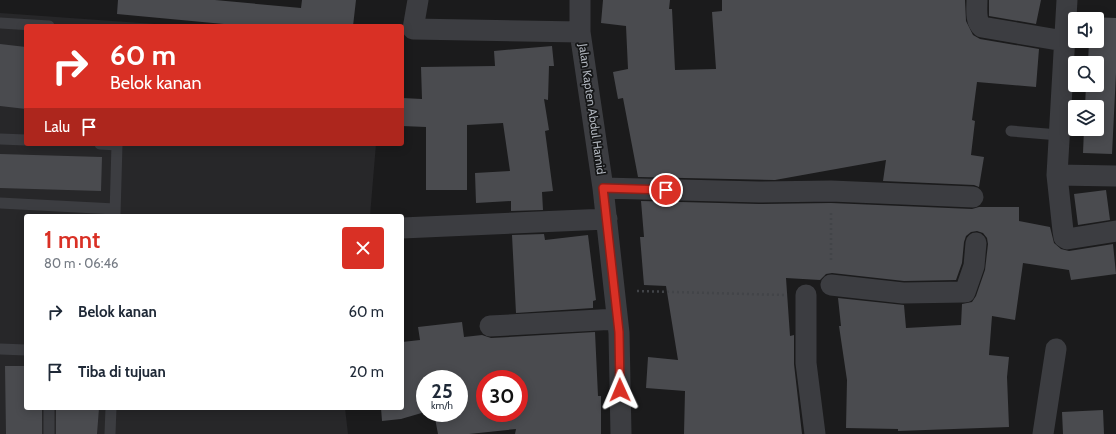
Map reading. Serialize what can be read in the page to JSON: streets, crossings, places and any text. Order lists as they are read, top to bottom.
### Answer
{
  "streets": {
    "street": ["Jalan Kapten Abdul Hamid"]
  },
  "page": {
    "turn": ["60 m", "Belok kanan"],
    "then": "Lalu",
    "heading": ["1 mnt", "80 m · 06:46"],
    "list": [
      {
        "name": "Belok kanan",
        "value": "60 m"
      },
      {
        "name": "Tiba di tujuan",
        "value": "20 m"
      }
    ],
    "speed": "25 km/h",
    "limit": "30"
  }
}
